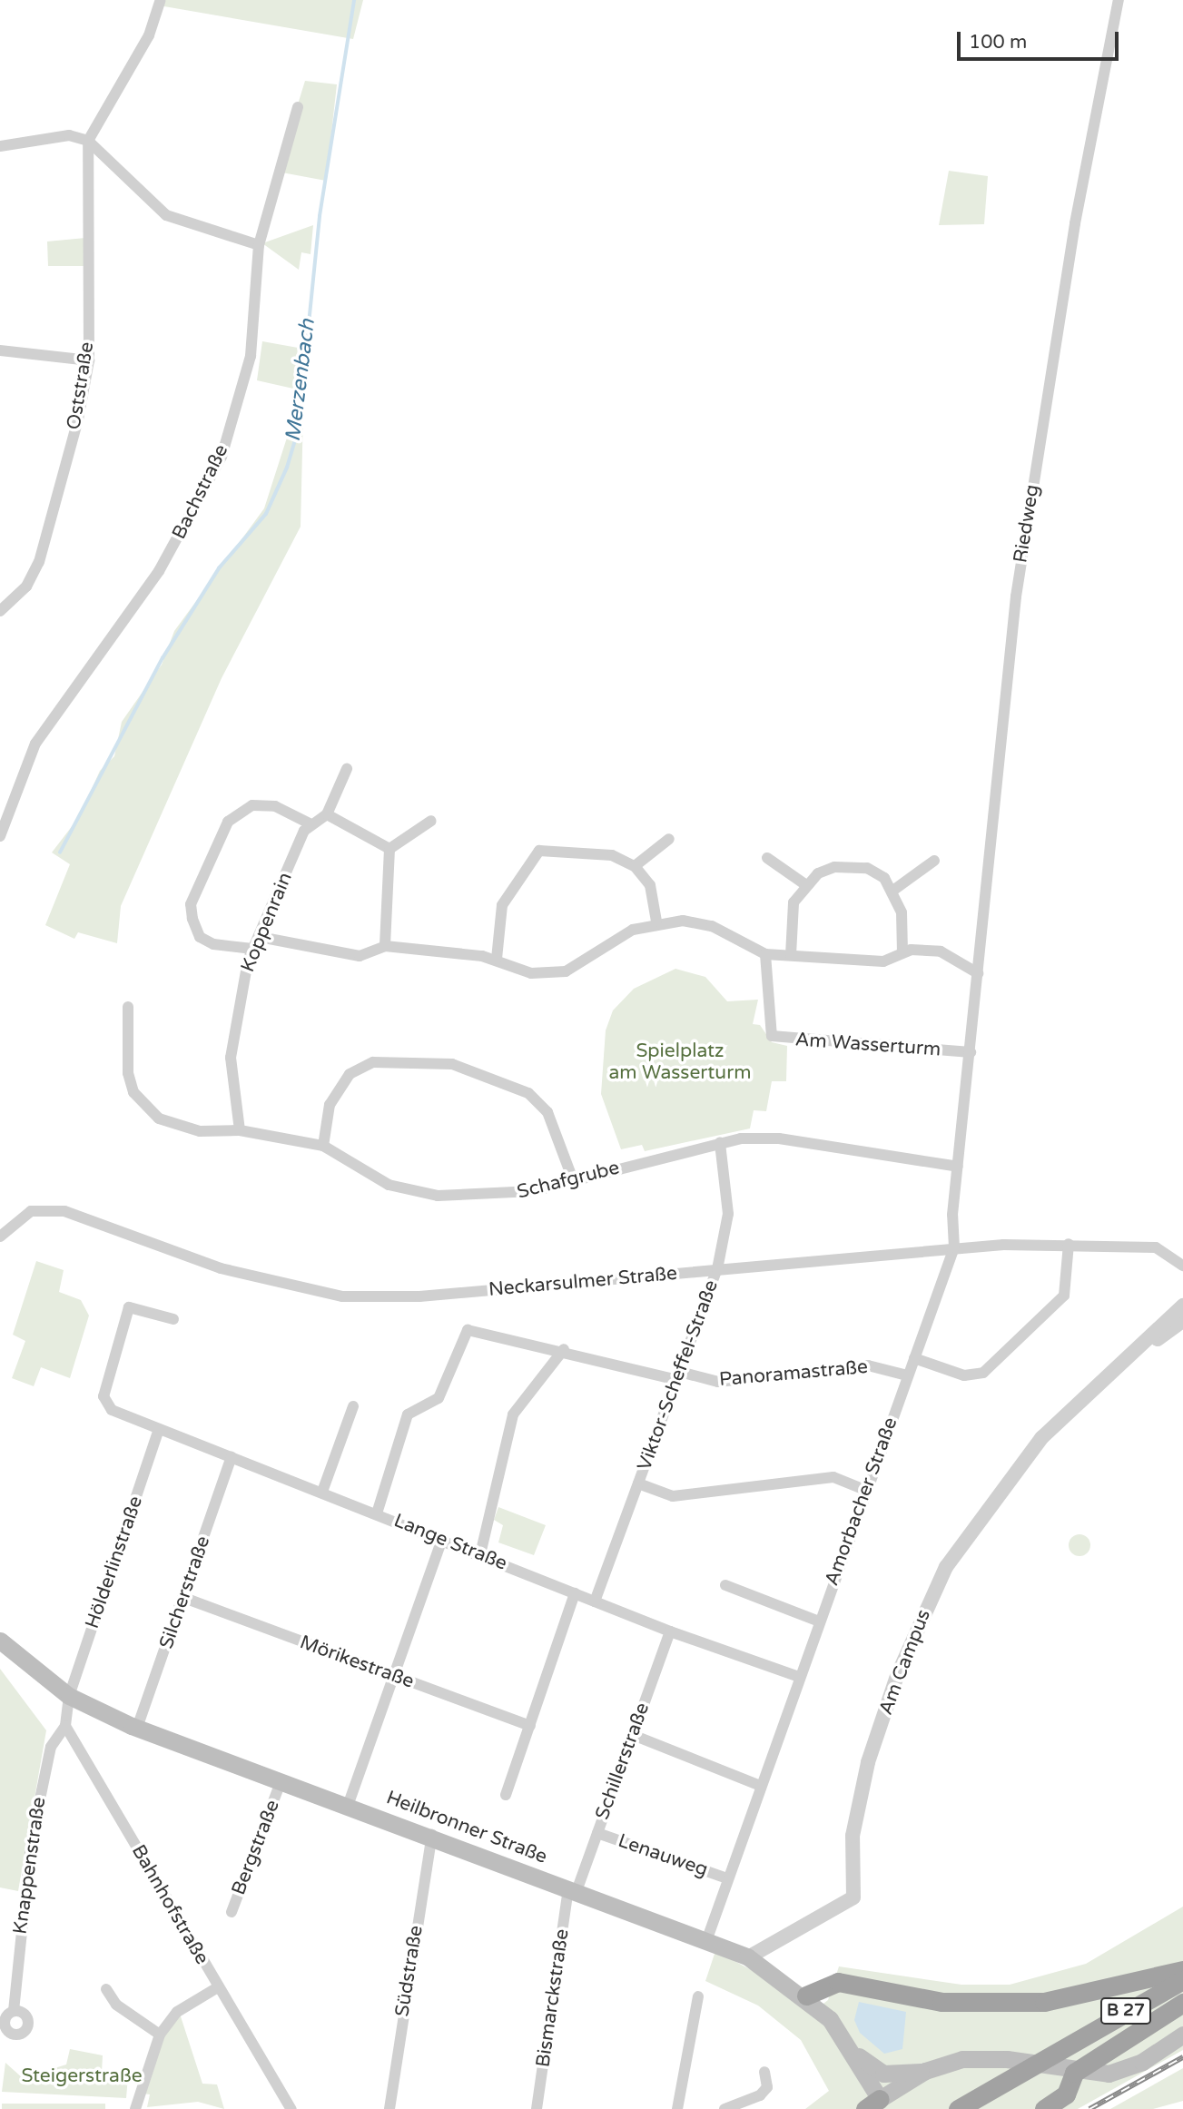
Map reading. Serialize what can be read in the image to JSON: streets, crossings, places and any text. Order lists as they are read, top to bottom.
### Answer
{
  "streets": {
    "highway": ["B 27"],
    "main road": ["Heilbronner Straße"],
    "street": [
      "Oststraße",
      "Bachstraße",
      "Riedweg",
      "Koppenrain",
      "Am Wasserturm",
      "Schafgrube",
      "Neckarsulmer Straße",
      "Panoramastraße",
      "Viktor-Scheffel-Straße",
      "Amorbacher Straße",
      "Lange Straße",
      "Hölderlinstraße",
      "Silcherstraße",
      "Mörikestraße",
      "Am Campus",
      "Schillerstraße",
      "Bergstraße",
      "Lenauweg",
      "Knappenstraße",
      "Bahnhofstraße",
      "Südstraße",
      "Bismarckstraße"
    ]
  },
  "crossings": [
    ["Riedweg", "Am Wasserturm"],
    ["Riedweg", "Amorbacher Straße"],
    ["Koppenrain", "Schafgrube"],
    ["Am Wasserturm", "Amorbacher Straße"],
    ["Schafgrube", "Viktor-Scheffel-Straße"],
    ["Schafgrube", "Amorbacher Straße"],
    ["Neckarsulmer Straße", "Viktor-Scheffel-Straße"],
    ["Neckarsulmer Straße", "Amorbacher Straße"],
    ["Panoramastraße", "Viktor-Scheffel-Straße"],
    ["Panoramastraße", "Amorbacher Straße"],
    ["Panoramastraße", "Lange Straße"],
    ["Viktor-Scheffel-Straße", "Lange Straße"],
    ["Amorbacher Straße", "Lange Straße"],
    ["Amorbacher Straße", "Heilbronner Straße"],
    ["Amorbacher Straße", "Lenauweg"],
    ["Lange Straße", "Hölderlinstraße"],
    ["Lange Straße", "Silcherstraße"],
    ["Lange Straße", "Schillerstraße"],
    ["Hölderlinstraße", "Heilbronner Straße"],
    ["Silcherstraße", "Mörikestraße"],
    ["Silcherstraße", "Heilbronner Straße"],
    ["Am Campus", "Heilbronner Straße"],
    ["Schillerstraße", "Heilbronner Straße"],
    ["Schillerstraße", "Lenauweg"],
    ["Schillerstraße", "Bismarckstraße"],
    ["Heilbronner Straße", "Bergstraße"],
    ["Heilbronner Straße", "Südstraße"],
    ["Heilbronner Straße", "Bismarckstraße"],
    ["Knappenstraße", "Bahnhofstraße"]
  ],
  "water": ["Merzenbach"],
  "parks": ["Spielplatz am Wasserturm", "Steigerstraße"],
  "scale_bar": "100 m"
}
